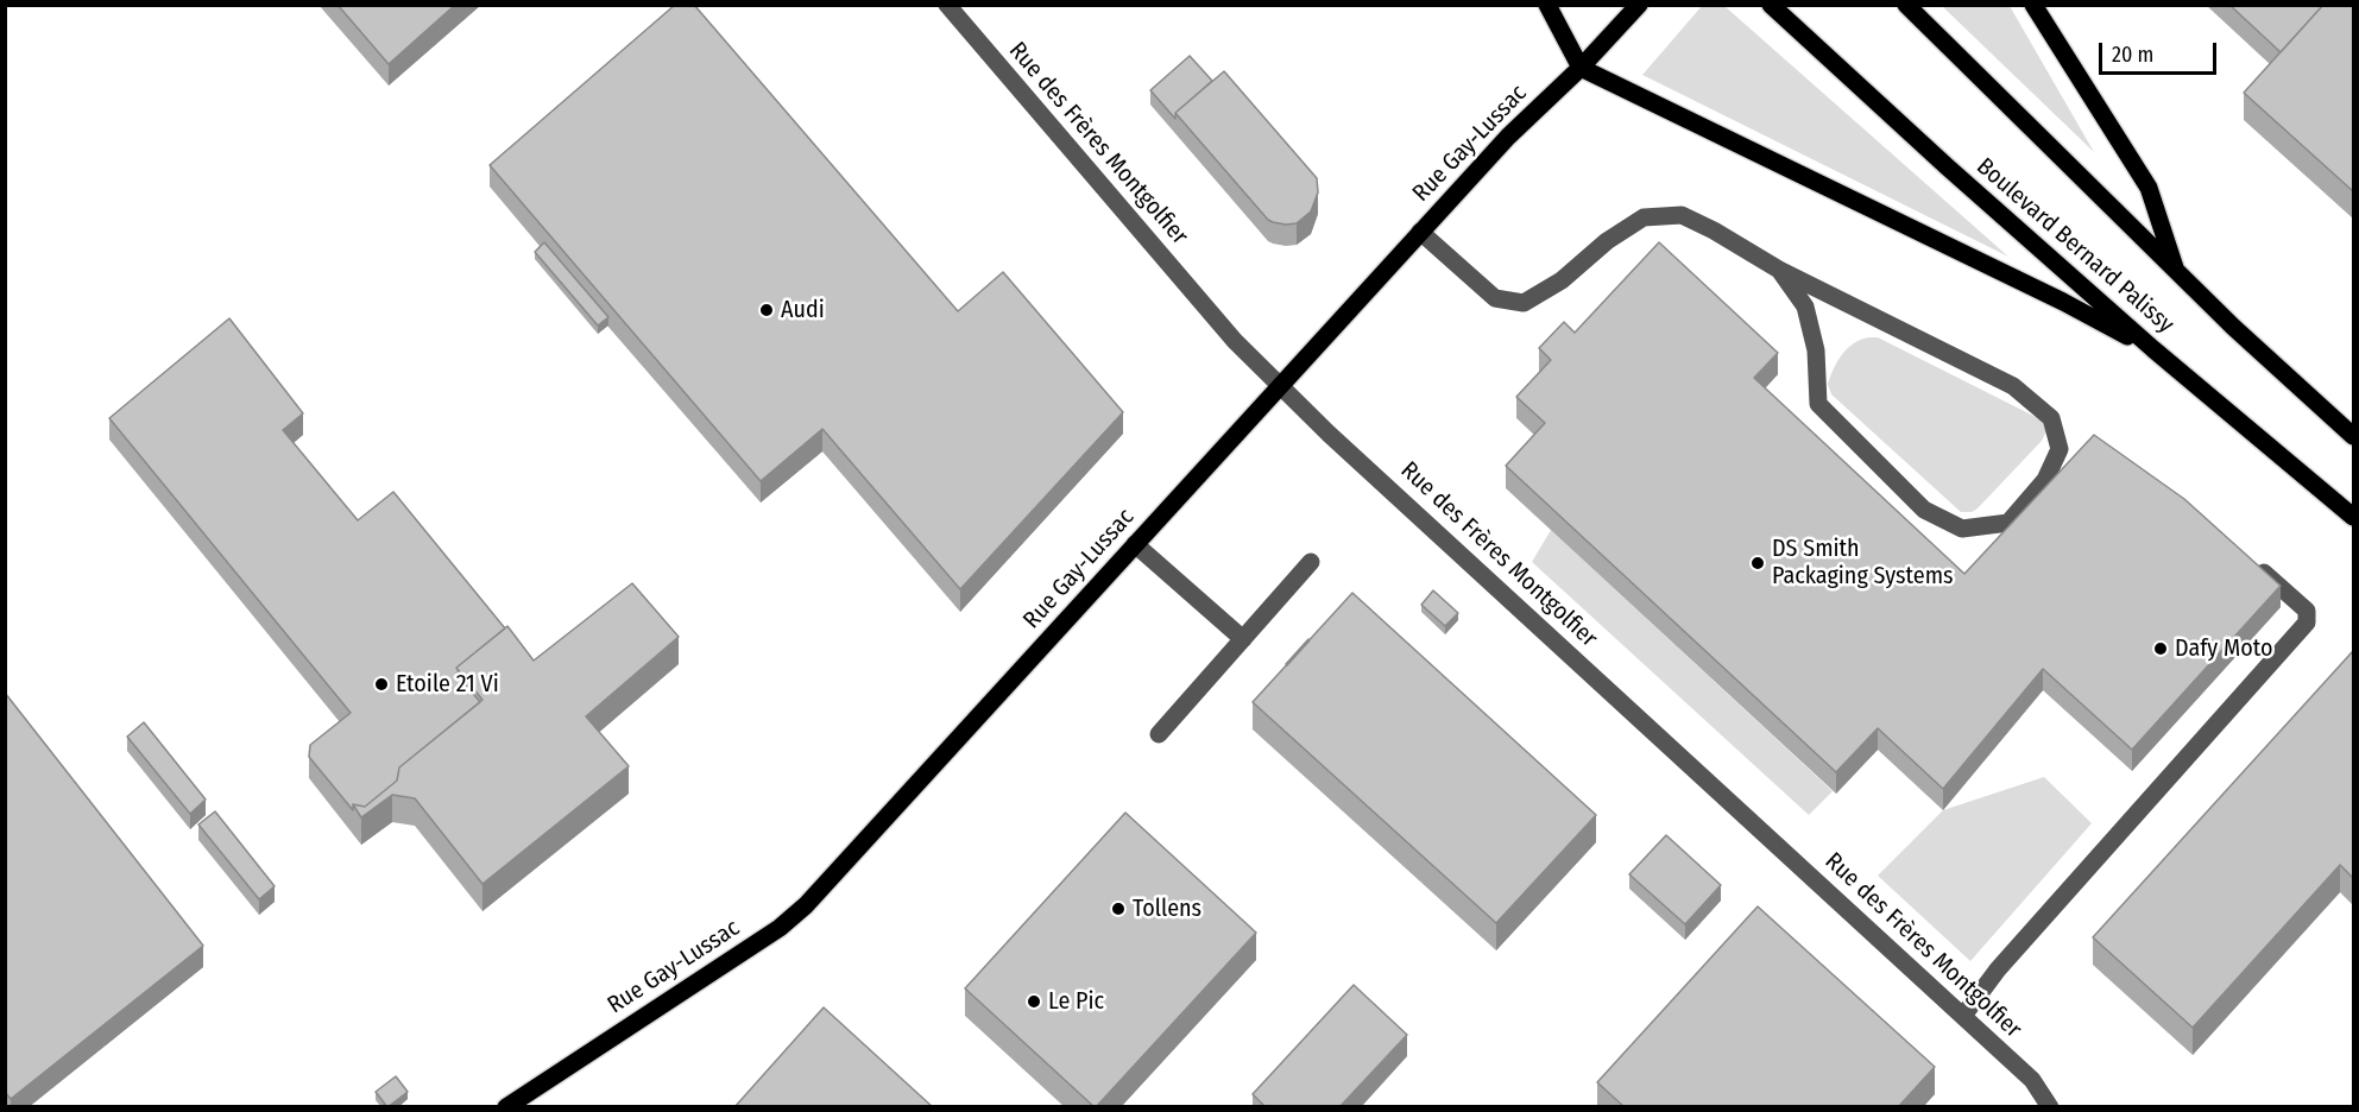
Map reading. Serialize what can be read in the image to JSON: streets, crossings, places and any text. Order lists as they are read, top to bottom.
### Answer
{
  "streets": {
    "main road": ["Rue Gay-Lussac", "Boulevard Bernard Palissy"],
    "street": ["Rue des Frères Montgolfier"]
  },
  "crossings": [
    ["Rue des Frères Montgolfier", "Rue Gay-Lussac"]
  ],
  "places": [
    "Audi",
    "DS Smith Packaging Systems",
    "Dafy Moto",
    "Etoile 21 Vi",
    "Tollens",
    "Le Pic"
  ],
  "scale_bar": "20 m"
}
